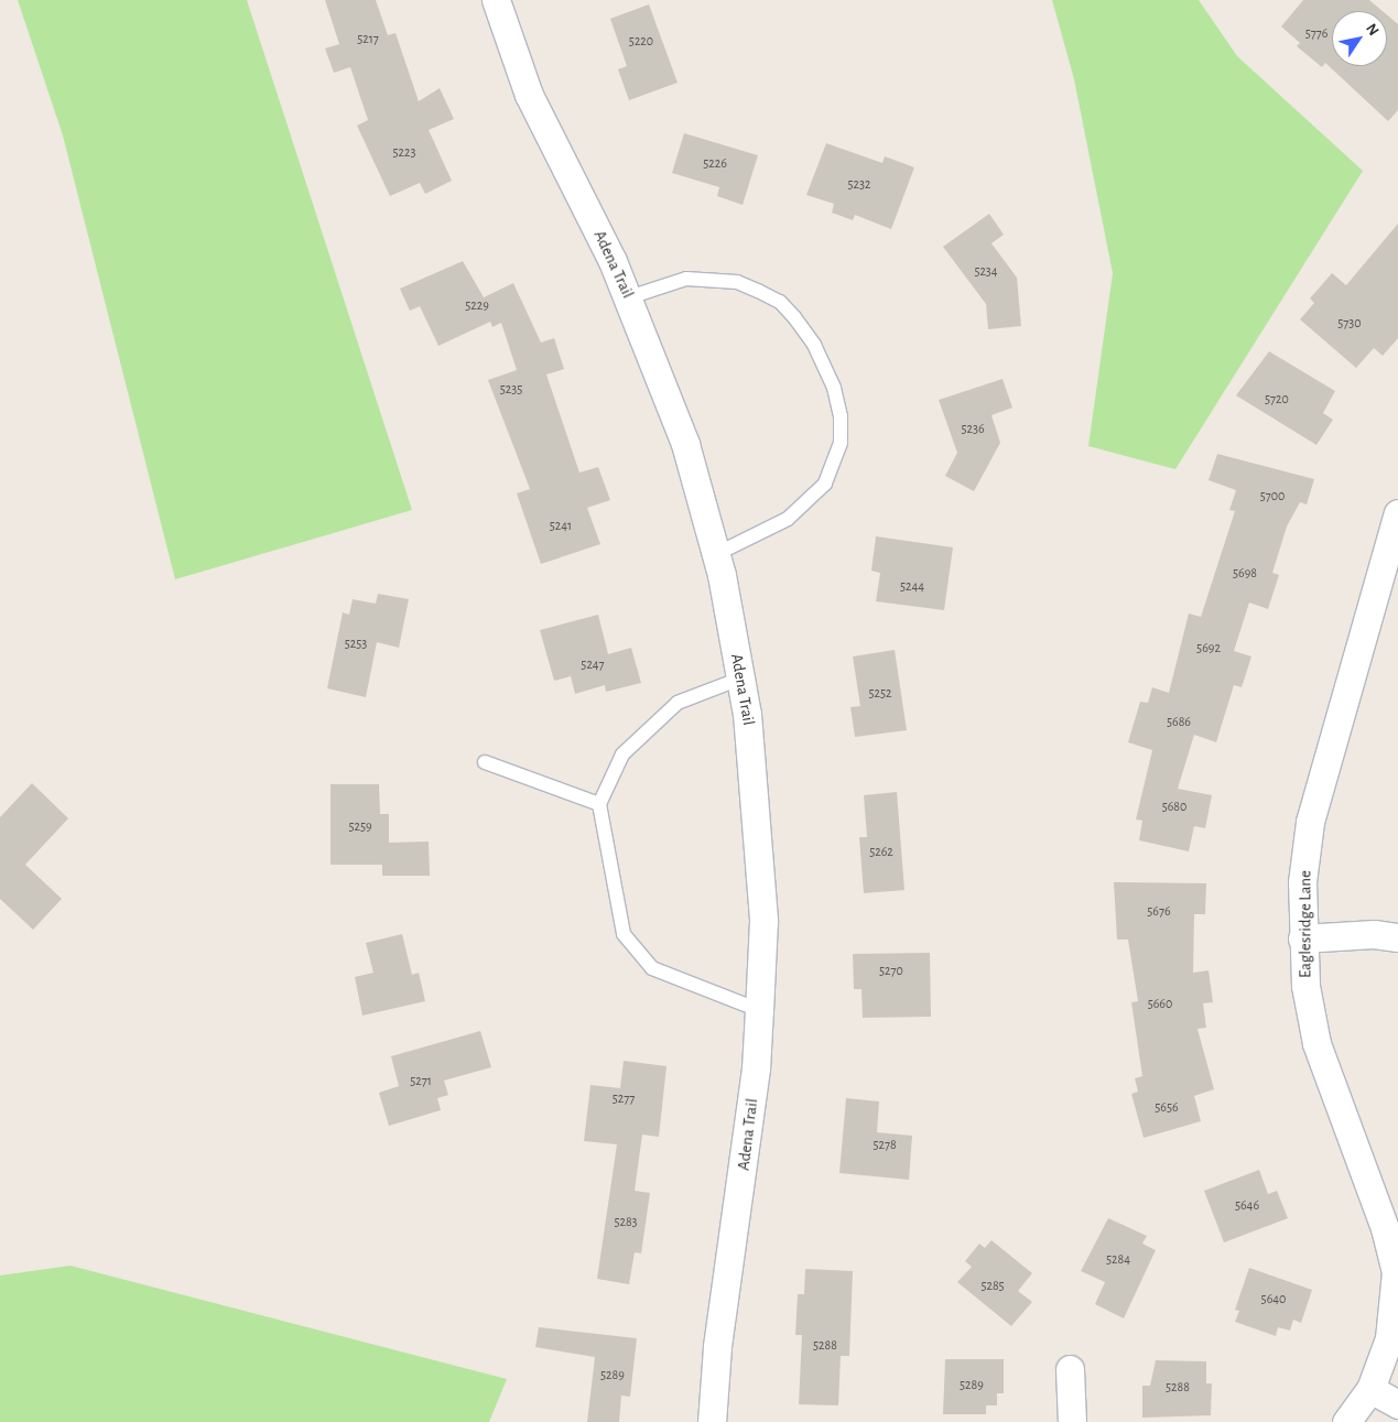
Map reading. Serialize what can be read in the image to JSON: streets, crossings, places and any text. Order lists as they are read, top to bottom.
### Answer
{
  "streets": {
    "street": ["Adena Trail", "Eaglesridge Lane"]
  },
  "house_numbers": [
    "5776",
    "5217",
    "5220",
    "5223",
    "5226",
    "5232",
    "5234",
    "5229",
    "5730",
    "5235",
    "5720",
    "5236",
    "5700",
    "5241",
    "5698",
    "5244",
    "5253",
    "5692",
    "5247",
    "5252",
    "5686",
    "5680",
    "5259",
    "5262",
    "5676",
    "5270",
    "5660",
    "5271",
    "5277",
    "5656",
    "5278",
    "5646",
    "5283",
    "5284",
    "5285",
    "5640",
    "5288",
    "5289",
    "5289",
    "5288"
  ],
  "north": "top right"
}
